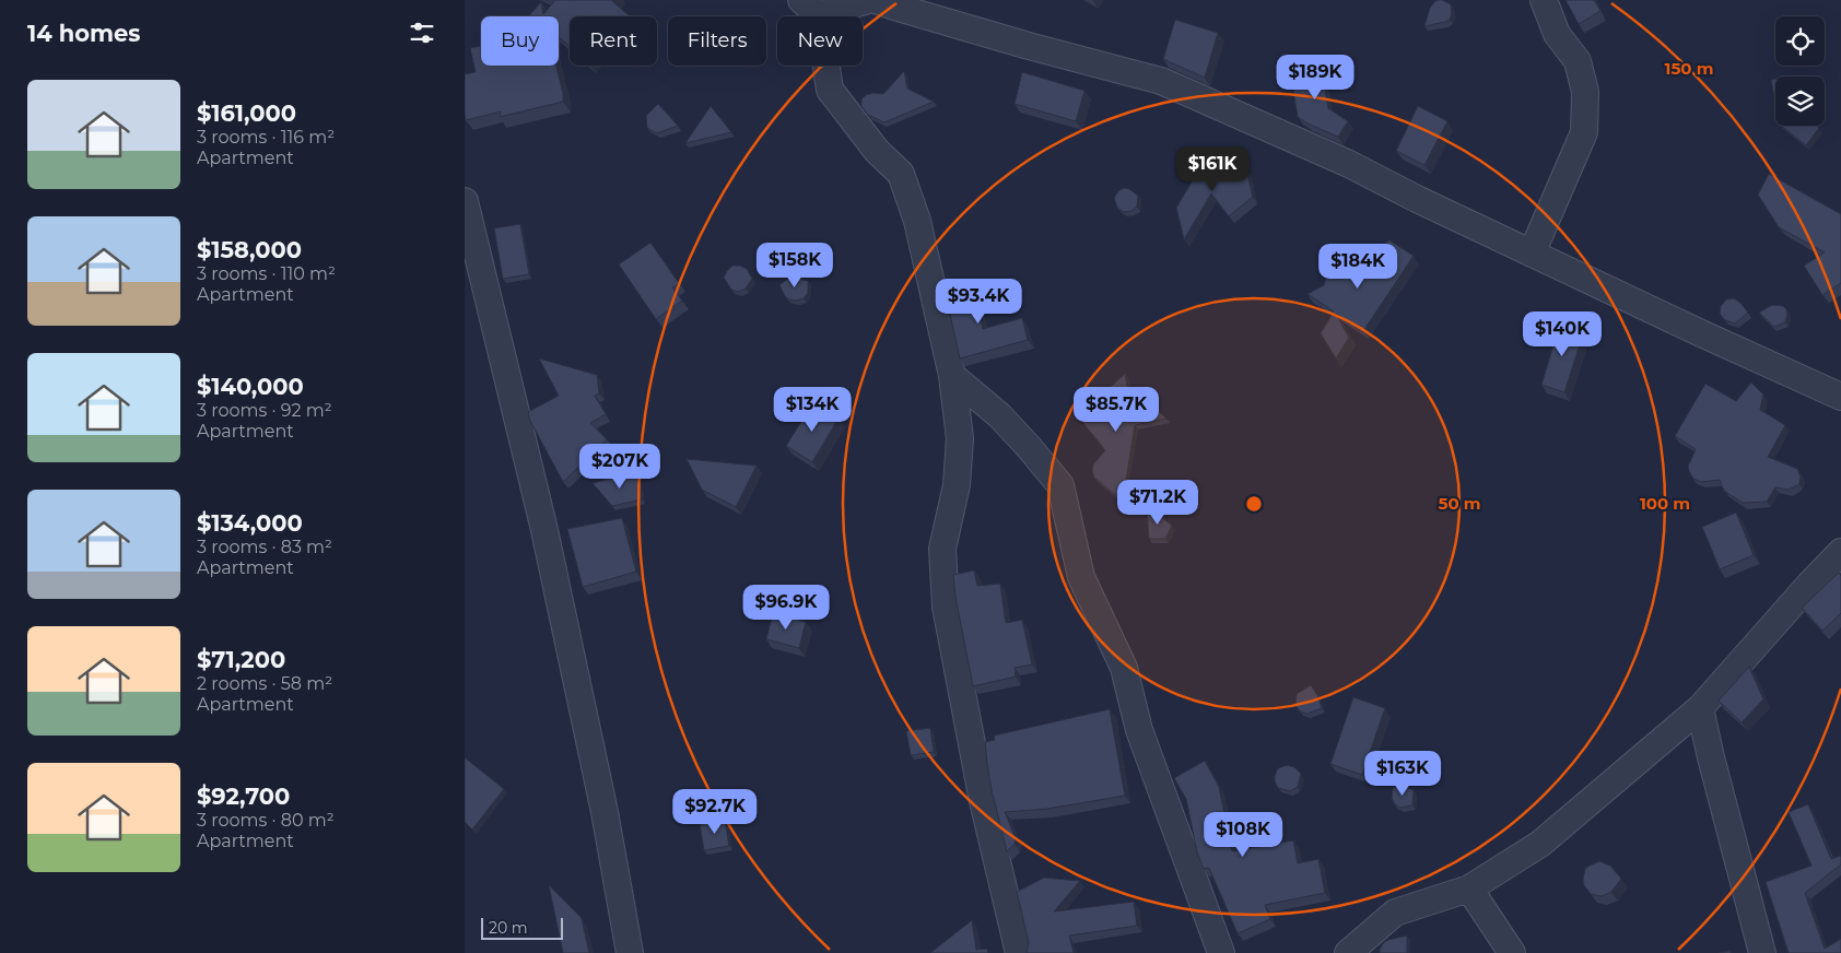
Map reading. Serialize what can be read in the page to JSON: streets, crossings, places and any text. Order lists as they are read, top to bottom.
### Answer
{
  "scale_bar": "20 m",
  "page": {
    "heading": "14 homes",
    "chip": [
      "Buy",
      "Rent",
      "Filters",
      "New"
    ],
    "price": [
      "$189K",
      "$161K",
      "$158K",
      "$184K",
      "$93.4K",
      "$140K",
      "$134K",
      "$85.7K",
      "$207K",
      "$71.2K",
      "$96.9K",
      "$163K",
      "$92.7K",
      "$108K"
    ],
    "list": [
      {
        "name": "$161,000",
        "note": "3 rooms · 116 m² · Apartment"
      },
      {
        "name": "$158,000",
        "note": "3 rooms · 110 m² · Apartment"
      },
      {
        "name": "$140,000",
        "note": "3 rooms · 92 m² · Apartment"
      },
      {
        "name": "$134,000",
        "note": "3 rooms · 83 m² · Apartment"
      },
      {
        "name": "$71,200",
        "note": "2 rooms · 58 m² · Apartment"
      },
      {
        "name": "$92,700",
        "note": "3 rooms · 80 m² · Apartment"
      }
    ],
    "scale": "20 m"
  },
  "rings": ["150 m", "50 m", "100 m"]
}
